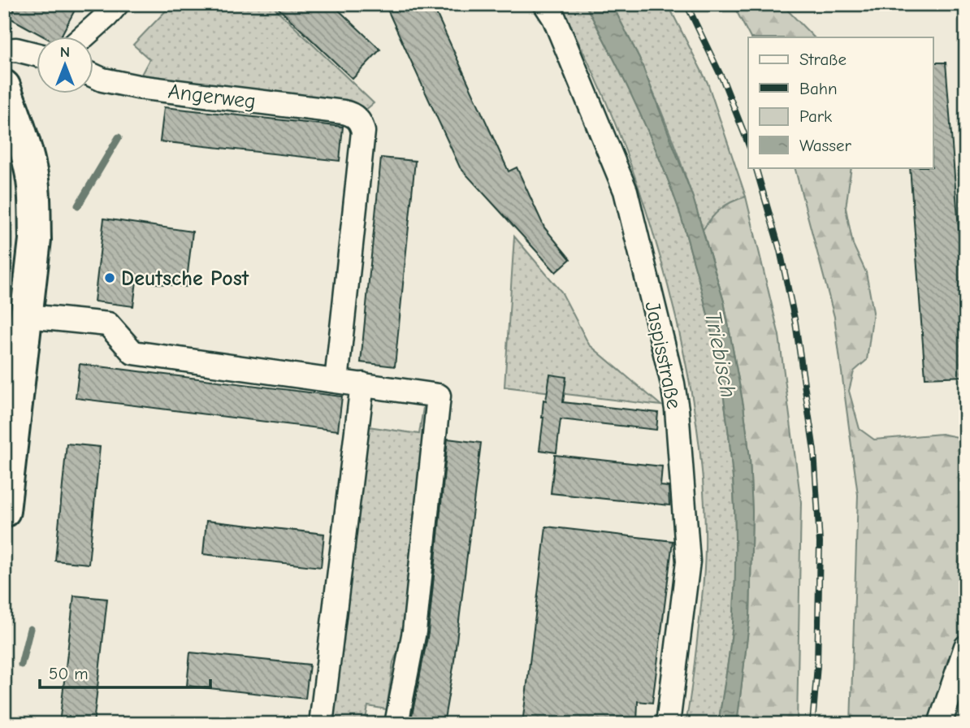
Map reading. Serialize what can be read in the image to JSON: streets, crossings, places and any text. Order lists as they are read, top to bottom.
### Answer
{
  "streets": {
    "street": ["Angerweg", "Jaspisstraße"]
  },
  "water": ["Triebisch"],
  "places": ["Deutsche Post"],
  "legend": [
    "Straße",
    "Bahn",
    "Park",
    "Wasser"
  ],
  "scale_bar": "50 m",
  "north": "top"
}
